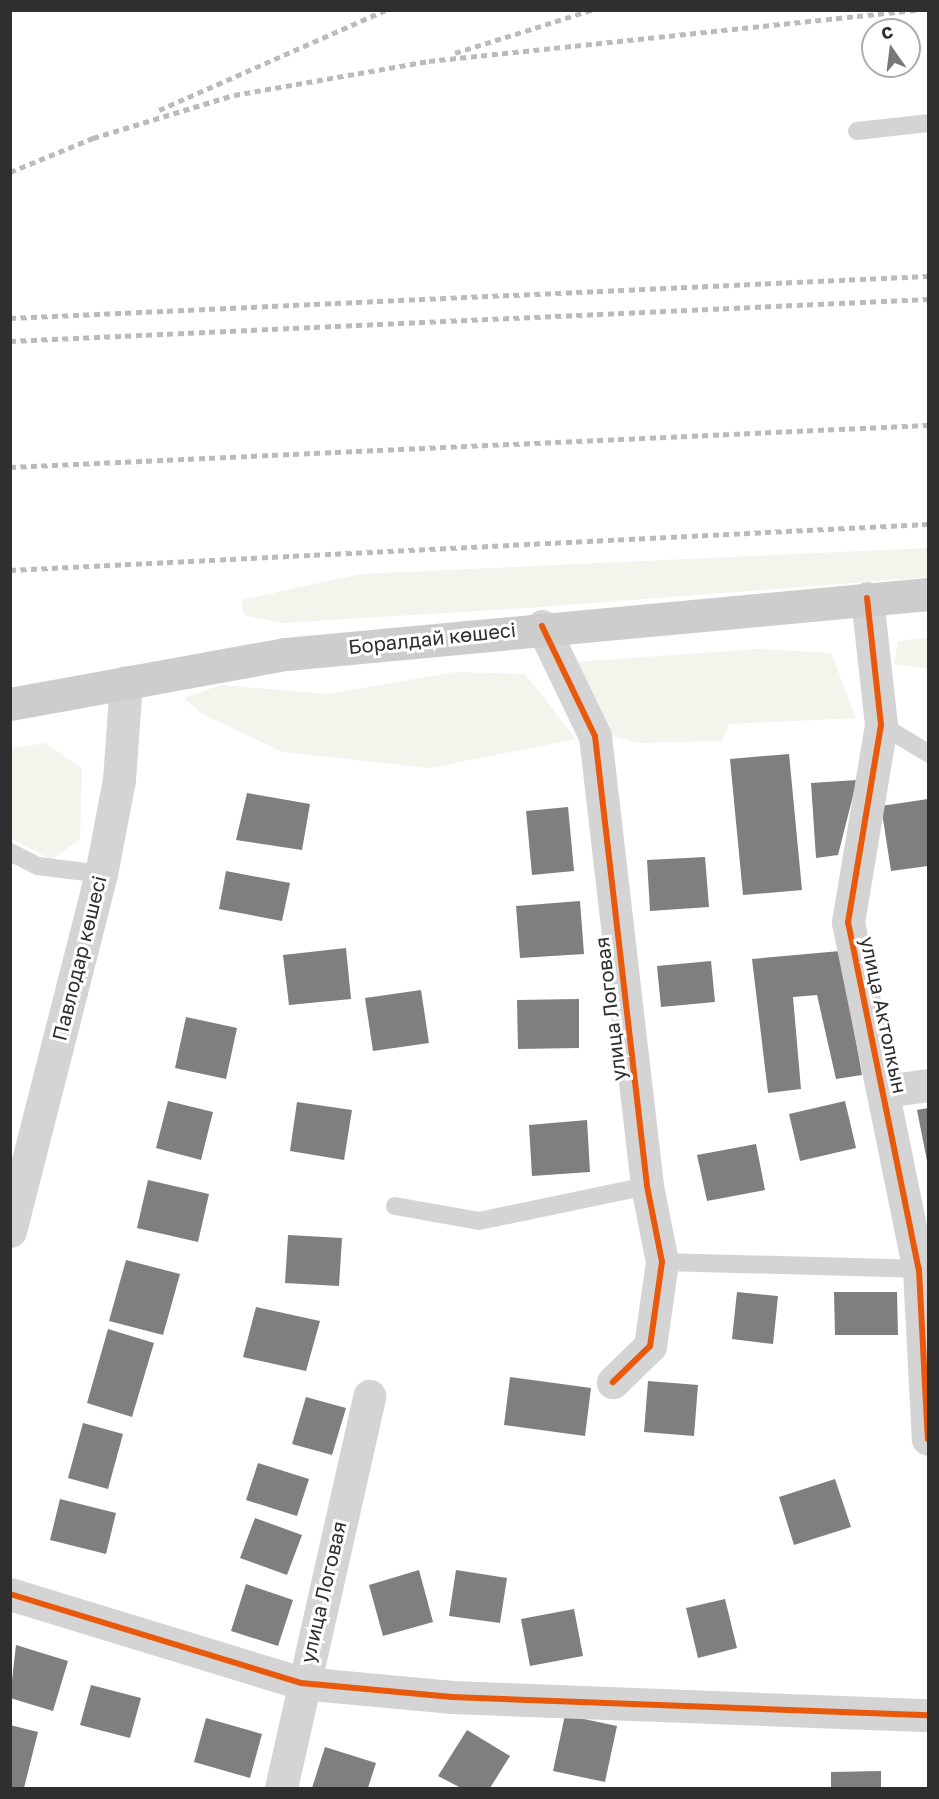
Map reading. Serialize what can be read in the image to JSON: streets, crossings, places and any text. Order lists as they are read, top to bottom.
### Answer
{
  "streets": {
    "main road": ["Боралдай көшесі"],
    "street": ["Павлодар көшесі", "улица Логовая", "улица Актолкын"]
  },
  "crossings": [
    ["Боралдай көшесі", "Павлодар көшесі"],
    ["Боралдай көшесі", "улица Логовая"],
    ["Боралдай көшесі", "улица Актолкын"]
  ],
  "north": "top"
}
